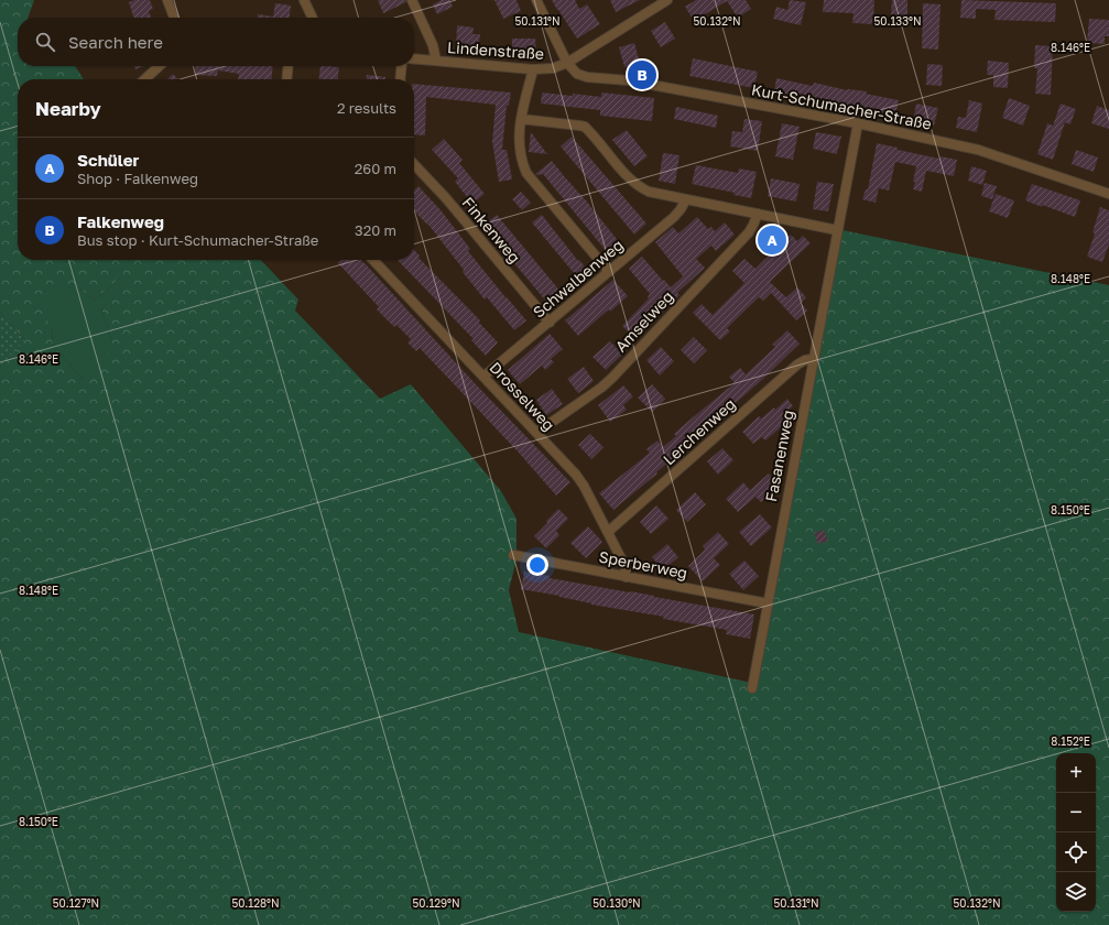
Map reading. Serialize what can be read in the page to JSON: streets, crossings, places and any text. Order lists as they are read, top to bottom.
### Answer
{
  "streets": {
    "street": [
      "Lindenstraße",
      "Kurt-Schumacher-Straße",
      "Finkenweg",
      "Schwalbenweg",
      "Amselweg",
      "Drosselweg",
      "Lerchenweg",
      "Fasanenweg",
      "Sperberweg"
    ]
  },
  "crossings": [
    ["Lindenstraße", "Kurt-Schumacher-Straße"],
    ["Kurt-Schumacher-Straße", "Fasanenweg"],
    ["Finkenweg", "Schwalbenweg"],
    ["Schwalbenweg", "Drosselweg"],
    ["Amselweg", "Drosselweg"],
    ["Drosselweg", "Lerchenweg"],
    ["Drosselweg", "Sperberweg"],
    ["Lerchenweg", "Fasanenweg"],
    ["Fasanenweg", "Sperberweg"]
  ],
  "page": {
    "search": "Search here",
    "pins": ["B", "A"],
    "heading": ["Nearby", "2 results"],
    "list": [
      {
        "mark": "A",
        "name": "Schüler",
        "note": "Shop · Falkenweg",
        "value": "260 m"
      },
      {
        "mark": "B",
        "name": "Falkenweg",
        "note": "Bus stop · Kurt-Schumacher-Straße",
        "value": "320 m"
      }
    ],
    "map_buttons": ["+", "−"]
  },
  "coordinates": [
    "50.131°N",
    "50.132°N",
    "50.133°N",
    "8.146°E",
    "8.148°E",
    "8.150°E",
    "8.152°E",
    "50.127°N",
    "50.128°N",
    "50.129°N",
    "50.130°N"
  ]
}
